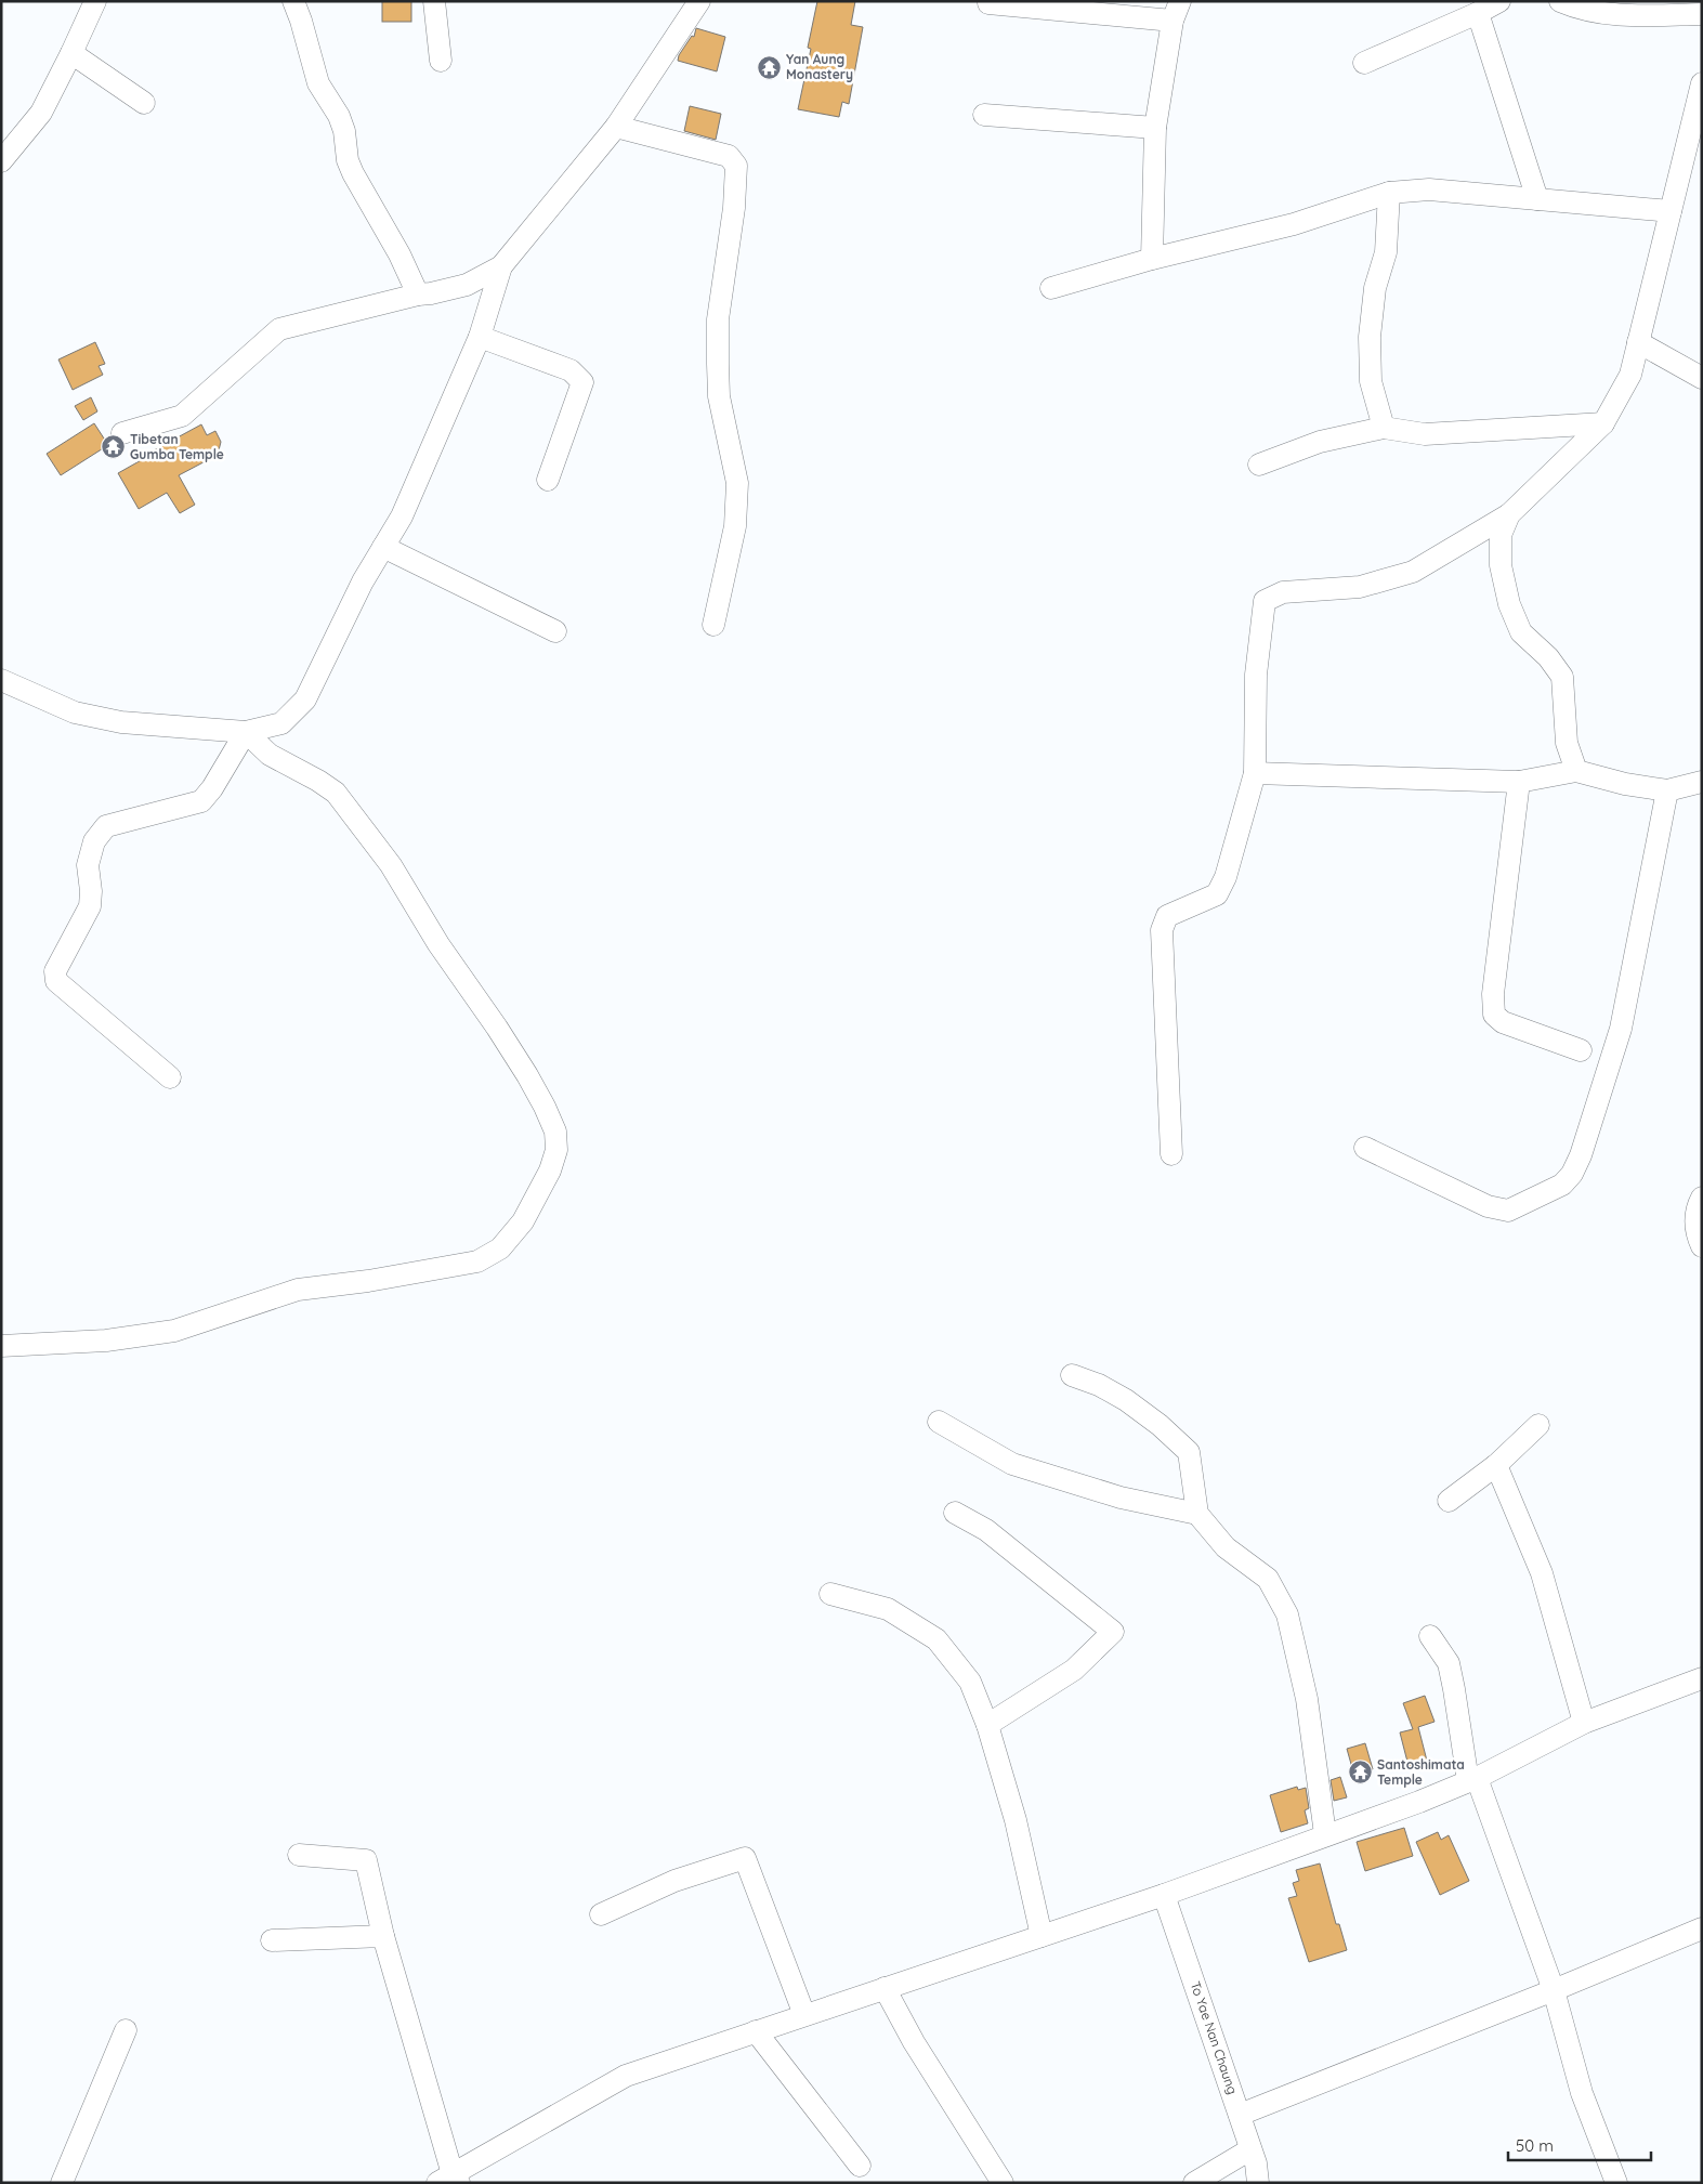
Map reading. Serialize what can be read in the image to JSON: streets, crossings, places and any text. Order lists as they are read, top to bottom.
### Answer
{
  "streets": {
    "street": ["To Yae Nan Chaung"]
  },
  "places": {
    "temple": ["Yan Aung Monastery", "Tibetan Gumba Temple", "Santoshimata Temple"]
  },
  "scale_bar": "50 m"
}
